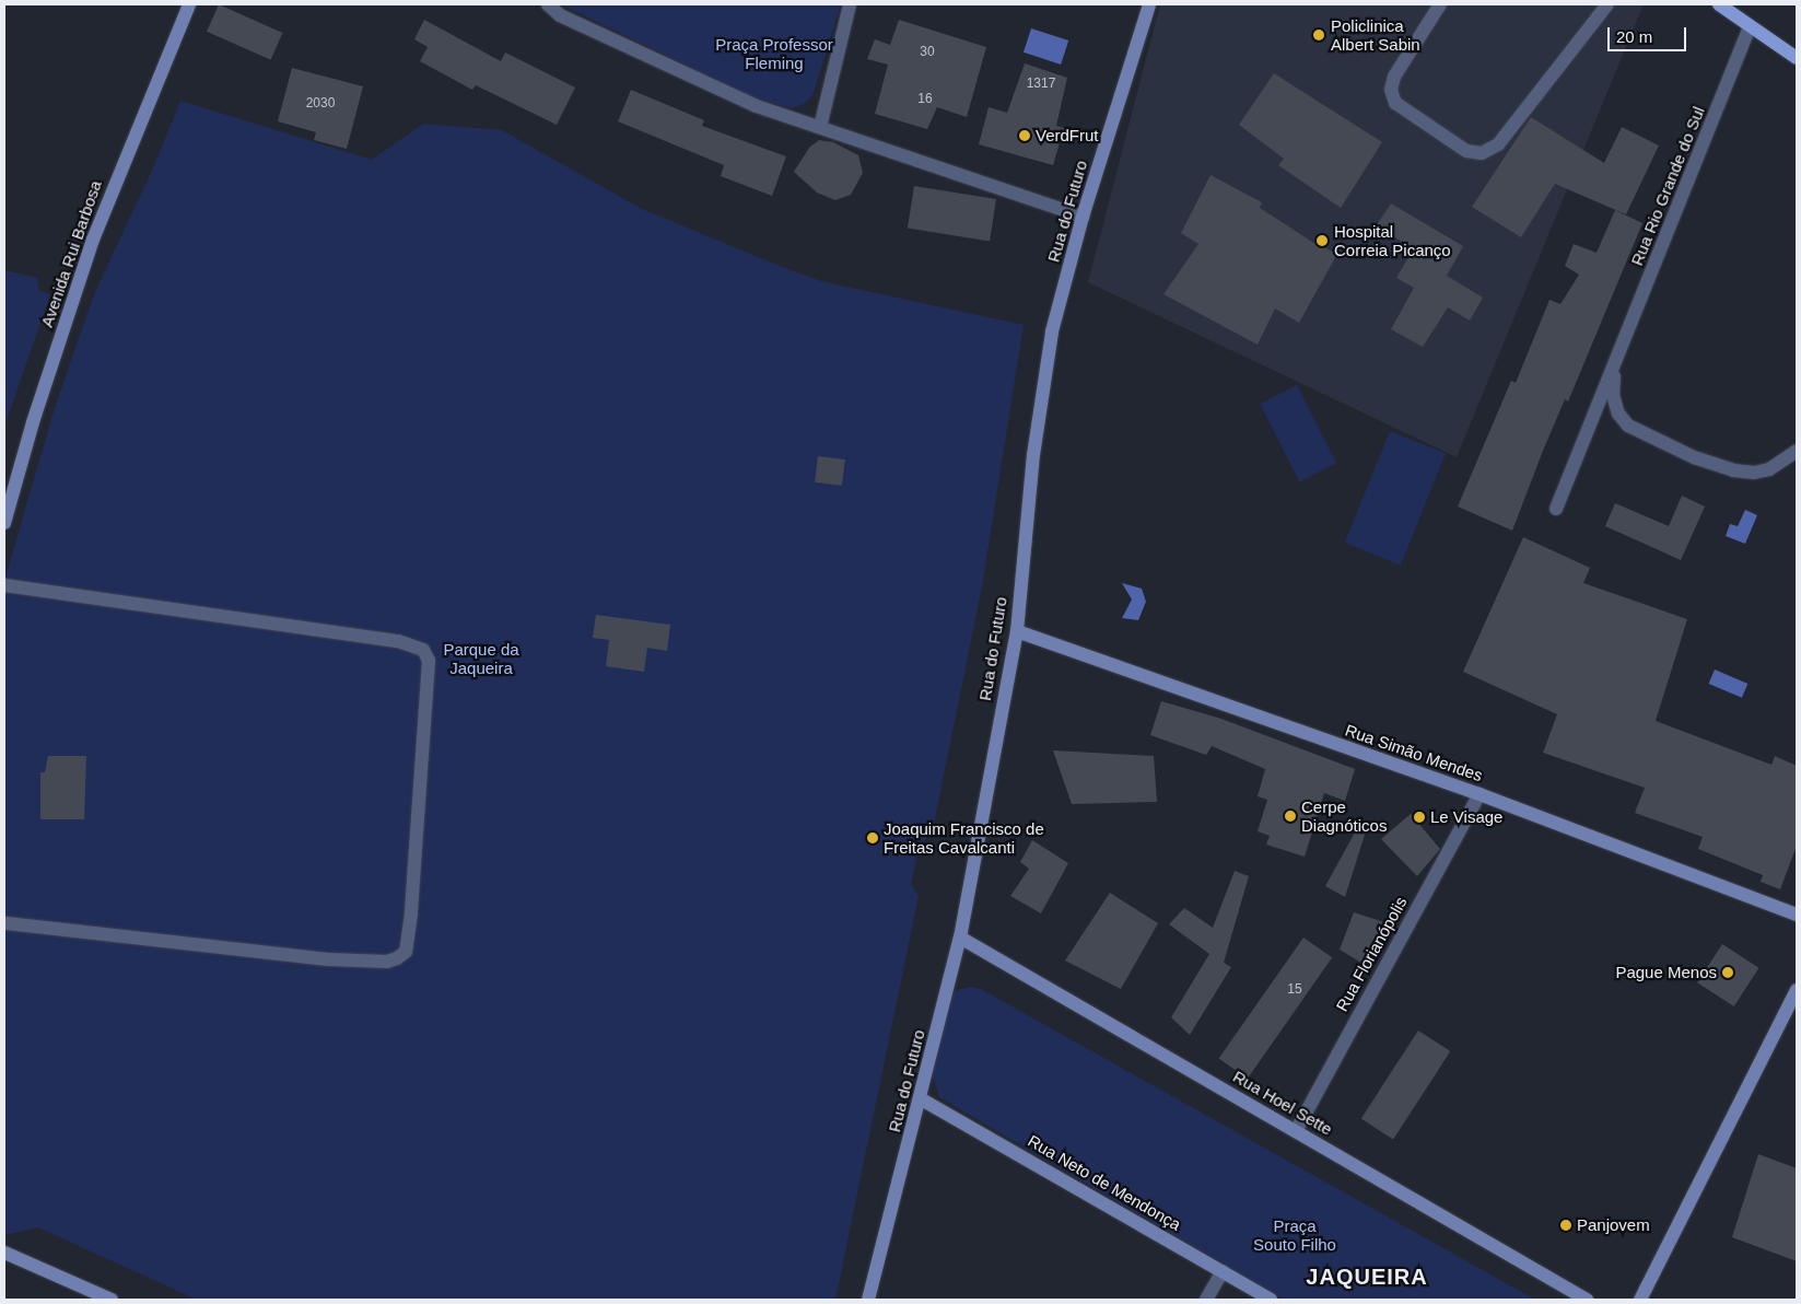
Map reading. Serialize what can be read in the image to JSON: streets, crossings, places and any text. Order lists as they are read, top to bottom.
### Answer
{
  "streets": {
    "street": [
      "Rua Rio Grande do Sul",
      "Rua do Futuro",
      "Avenida Rui Barbosa",
      "Rua Simão Mendes",
      "Rua Florianópolis",
      "Rua Hoel Sette",
      "Rua Neto de Mendonça"
    ]
  },
  "crossings": [
    ["Rua do Futuro", "Rua Simão Mendes"],
    ["Rua do Futuro", "Rua Hoel Sette"],
    ["Rua do Futuro", "Rua Neto de Mendonça"],
    ["Rua Simão Mendes", "Rua Florianópolis"],
    ["Rua Florianópolis", "Rua Hoel Sette"]
  ],
  "districts": ["JAQUEIRA"],
  "parks": ["Praça Professor Fleming", "Parque da Jaqueira", "Praça Souto Filho"],
  "places": [
    "Policlinica Albert Sabin",
    "VerdFrut",
    "Hospital Correia Picanço",
    "Cerpe Diagnóticos",
    "Le Visage",
    "Joaquim Francisco de Freitas Cavalcanti",
    "Pague Menos",
    "Panjovem"
  ],
  "house_numbers": [
    "30",
    "1317",
    "16",
    "2030",
    "15"
  ],
  "scale_bar": "20 m"
}
